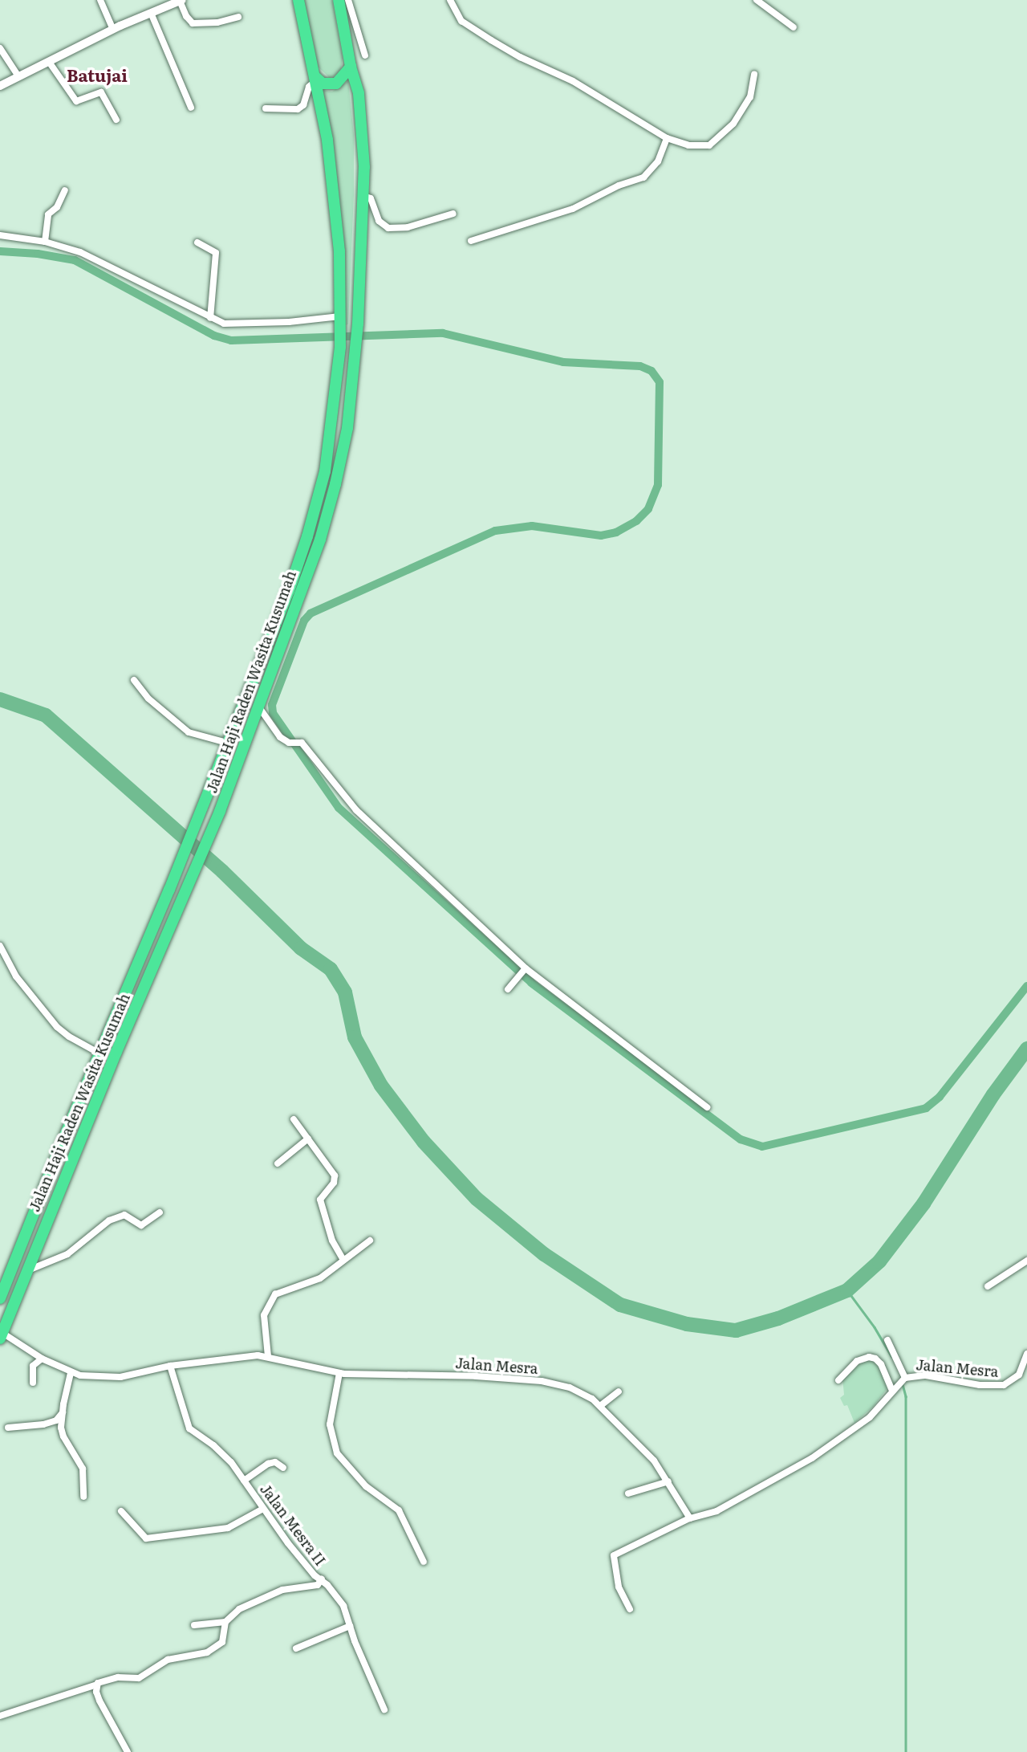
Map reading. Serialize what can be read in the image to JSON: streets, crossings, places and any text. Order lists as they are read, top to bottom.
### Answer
{
  "streets": {
    "highway": ["Jalan Haji Raden Wasita Kusumah"],
    "street": ["Jalan Mesra", "Jalan Mesra II"]
  },
  "crossings": [
    ["Jalan Haji Raden Wasita Kusumah", "Jalan Mesra"],
    ["Jalan Mesra", "Jalan Mesra II"]
  ],
  "districts": ["Batujai"]
}
